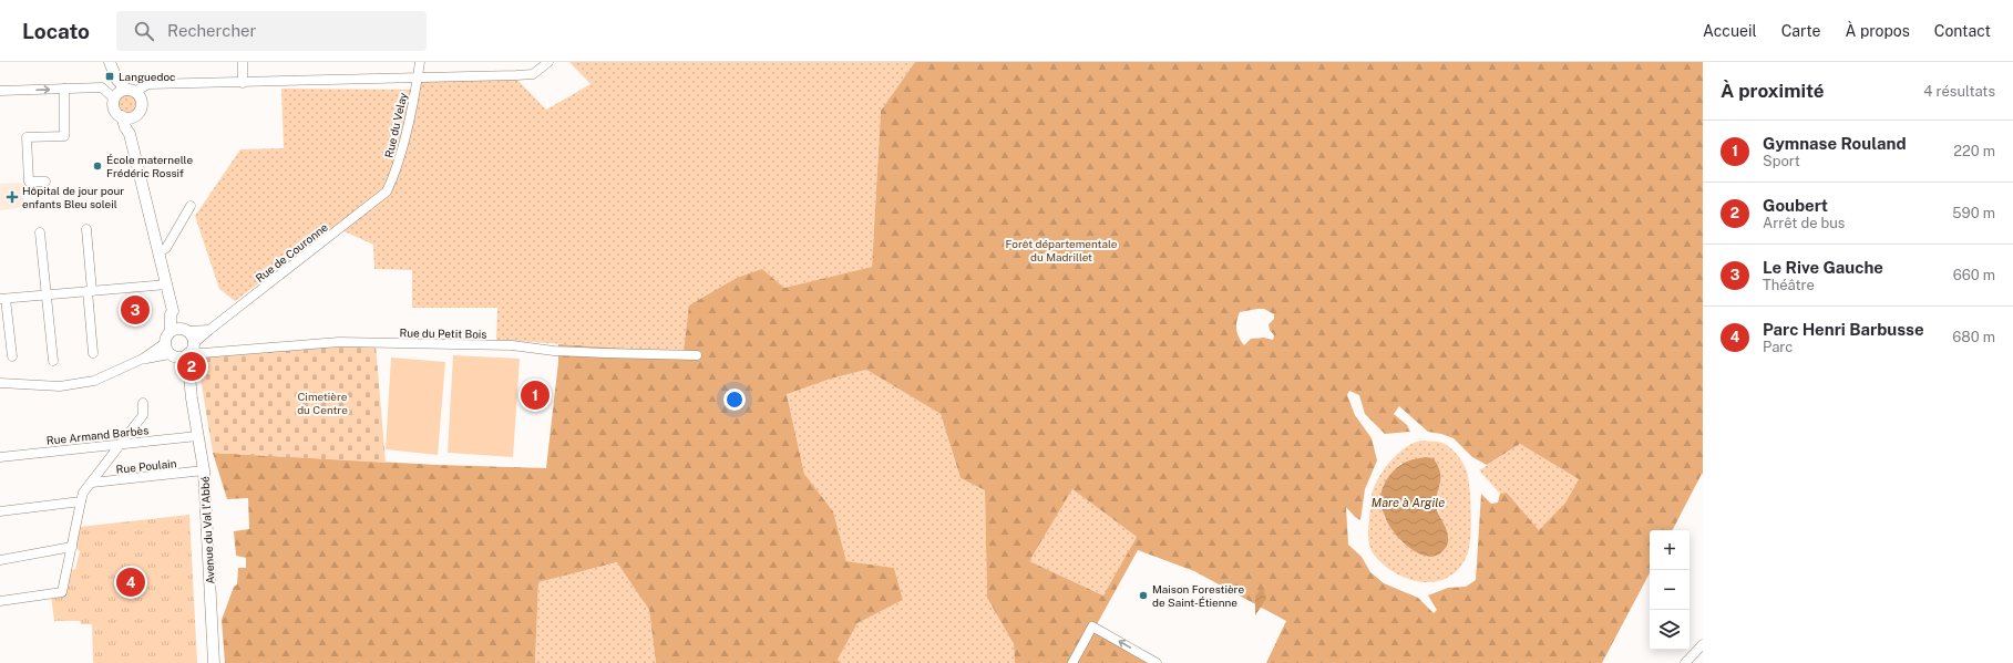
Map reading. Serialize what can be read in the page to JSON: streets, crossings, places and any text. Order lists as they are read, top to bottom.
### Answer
{
  "streets": {
    "main road": ["Avenue du Val l'Abbé"],
    "street": [
      "Rue du Velay",
      "Rue de Couronne",
      "Rue du Petit Bois",
      "Rue Armand Barbès",
      "Rue Poulain"
    ]
  },
  "crossings": [
    ["Rue du Velay", "Rue de Couronne"],
    ["Rue de Couronne", "Rue du Petit Bois"],
    ["Rue de Couronne", "Avenue du Val l'Abbé"],
    ["Rue du Petit Bois", "Avenue du Val l'Abbé"],
    ["Rue Armand Barbès", "Avenue du Val l'Abbé"],
    ["Rue Poulain", "Avenue du Val l'Abbé"]
  ],
  "water": ["Mare à Argile"],
  "parks": ["Forêt départementale du Madrillet", "Cimetière du Centre"],
  "places": {
    "transit": ["Languedoc"],
    "other": ["École maternelle Frédéric Rossif", "Maison Forestière de Saint-Étienne"],
    "health": ["Hôpital de jour pour enfants Bleu soleil"]
  },
  "page": {
    "header": "Locato",
    "search": "Rechercher",
    "nav": [
      "Accueil",
      "Carte",
      "À propos",
      "Contact"
    ],
    "heading": ["À proximité", "4 résultats"],
    "list": [
      {
        "mark": "1",
        "name": "Gymnase Rouland",
        "note": "Sport",
        "value": "220 m"
      },
      {
        "mark": "2",
        "name": "Goubert",
        "note": "Arrêt de bus",
        "value": "590 m"
      },
      {
        "mark": "3",
        "name": "Le Rive Gauche",
        "note": "Théâtre",
        "value": "660 m"
      },
      {
        "mark": "4",
        "name": "Parc Henri Barbusse",
        "note": "Parc",
        "value": "680 m"
      }
    ],
    "pins": [
      "3",
      "2",
      "1",
      "4"
    ],
    "map_buttons": ["+", "−"]
  }
}
